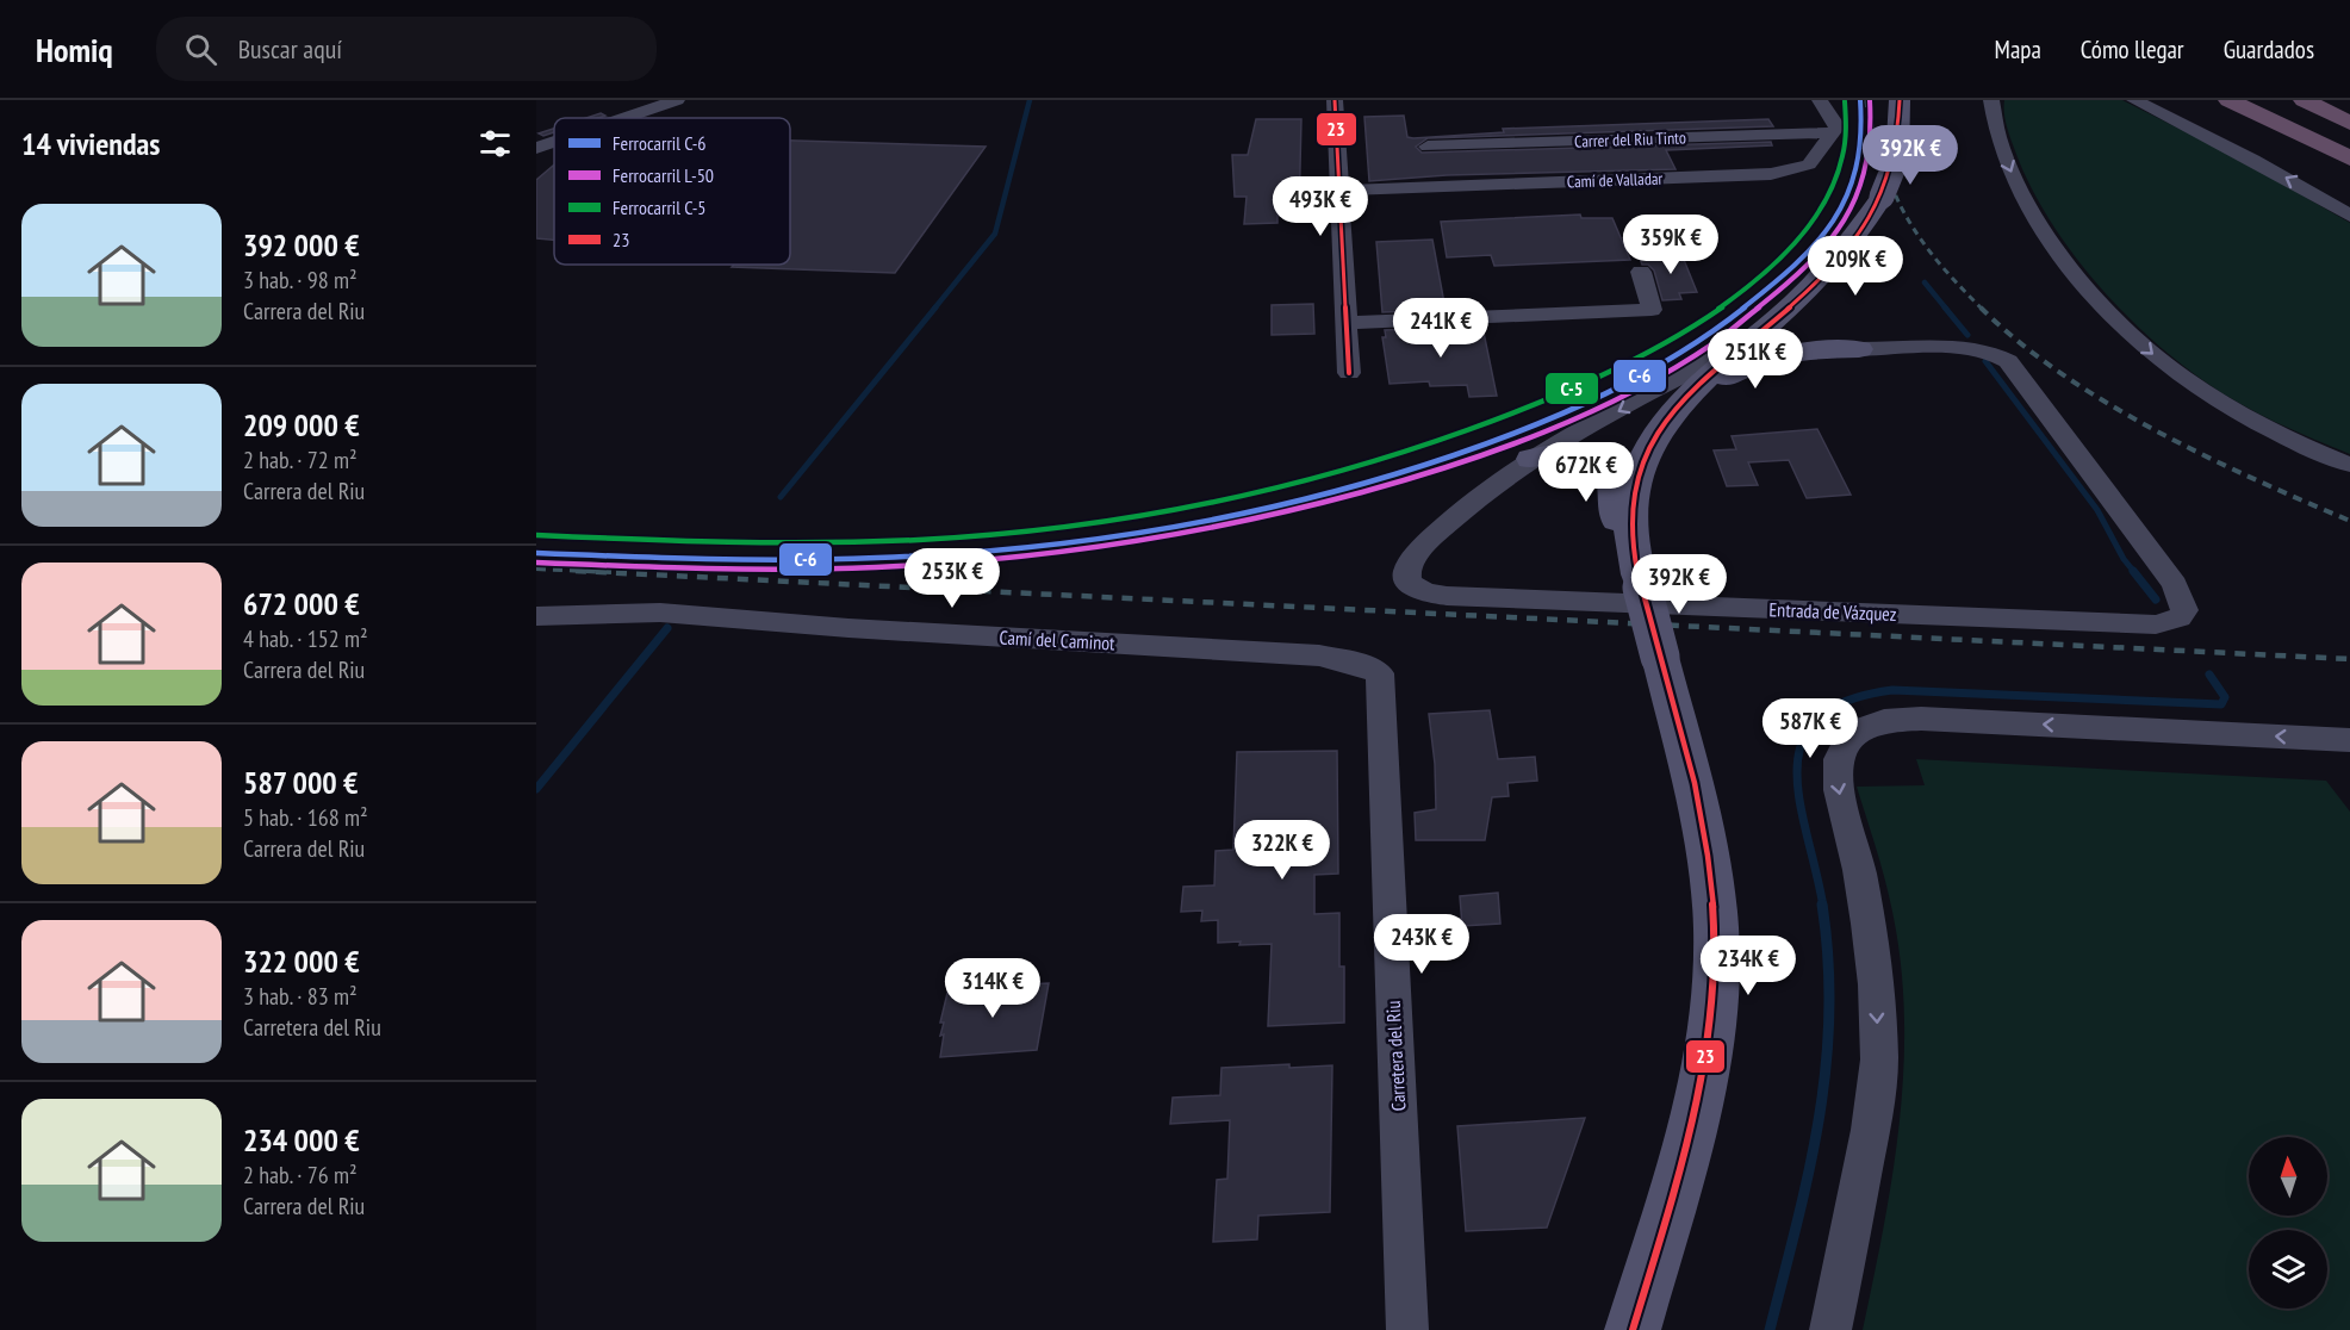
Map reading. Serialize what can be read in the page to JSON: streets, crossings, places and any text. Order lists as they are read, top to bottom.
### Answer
{
  "streets": {
    "street": [
      "Carrer del Riu Tinto",
      "Camí de Valladar",
      "Entrada de Vázquez",
      "Camí del Caminot",
      "Carretera del Riu"
    ]
  },
  "crossings": [
    ["Carrer del Riu Tinto", "Camí de Valladar"],
    ["Camí del Caminot", "Carretera del Riu"]
  ],
  "lines": [
    "rail line C-6",
    "rail line L-50",
    "transit line 23",
    "rail line C-5"
  ],
  "legend": [
    "Ferrocarril C-6",
    "Ferrocarril L-50",
    "Ferrocarril C-5",
    "23"
  ],
  "north": "top",
  "page": {
    "header": "Homiq",
    "search": "Buscar aquí",
    "nav": ["Mapa", "Cómo llegar", "Guardados"],
    "heading": "14 viviendas",
    "price": [
      "392K €",
      "493K €",
      "359K €",
      "209K €",
      "241K €",
      "251K €",
      "672K €",
      "253K €",
      "392K €",
      "587K €",
      "322K €",
      "243K €",
      "234K €",
      "314K €"
    ],
    "list": [
      {
        "name": "392 000 €",
        "note": "3 hab. · 98 m² · Carrera del Riu"
      },
      {
        "name": "209 000 €",
        "note": "2 hab. · 72 m² · Carrera del Riu"
      },
      {
        "name": "672 000 €",
        "note": "4 hab. · 152 m² · Carrera del Riu"
      },
      {
        "name": "587 000 €",
        "note": "5 hab. · 168 m² · Carrera del Riu"
      },
      {
        "name": "322 000 €",
        "note": "3 hab. · 83 m² · Carretera del Riu"
      },
      {
        "name": "234 000 €",
        "note": "2 hab. · 76 m² · Carrera del Riu"
      }
    ]
  }
}
